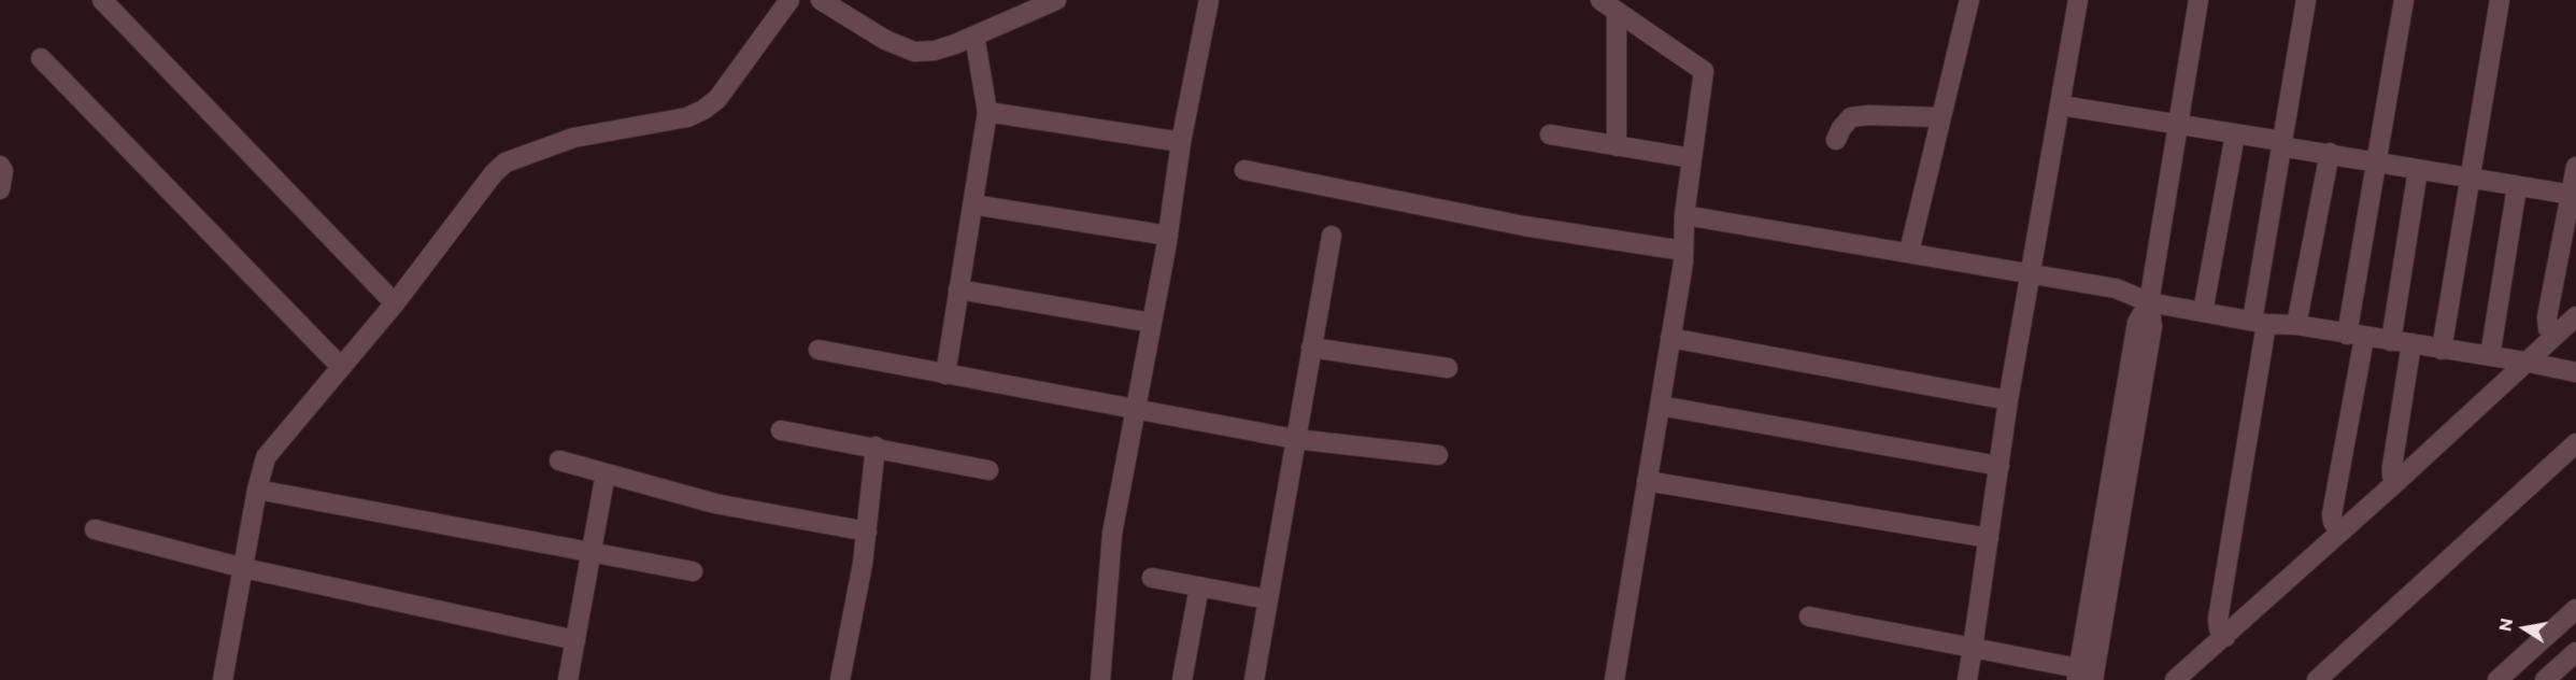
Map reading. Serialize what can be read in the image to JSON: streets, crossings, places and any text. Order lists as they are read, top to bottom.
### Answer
{
  "north": "left"
}
